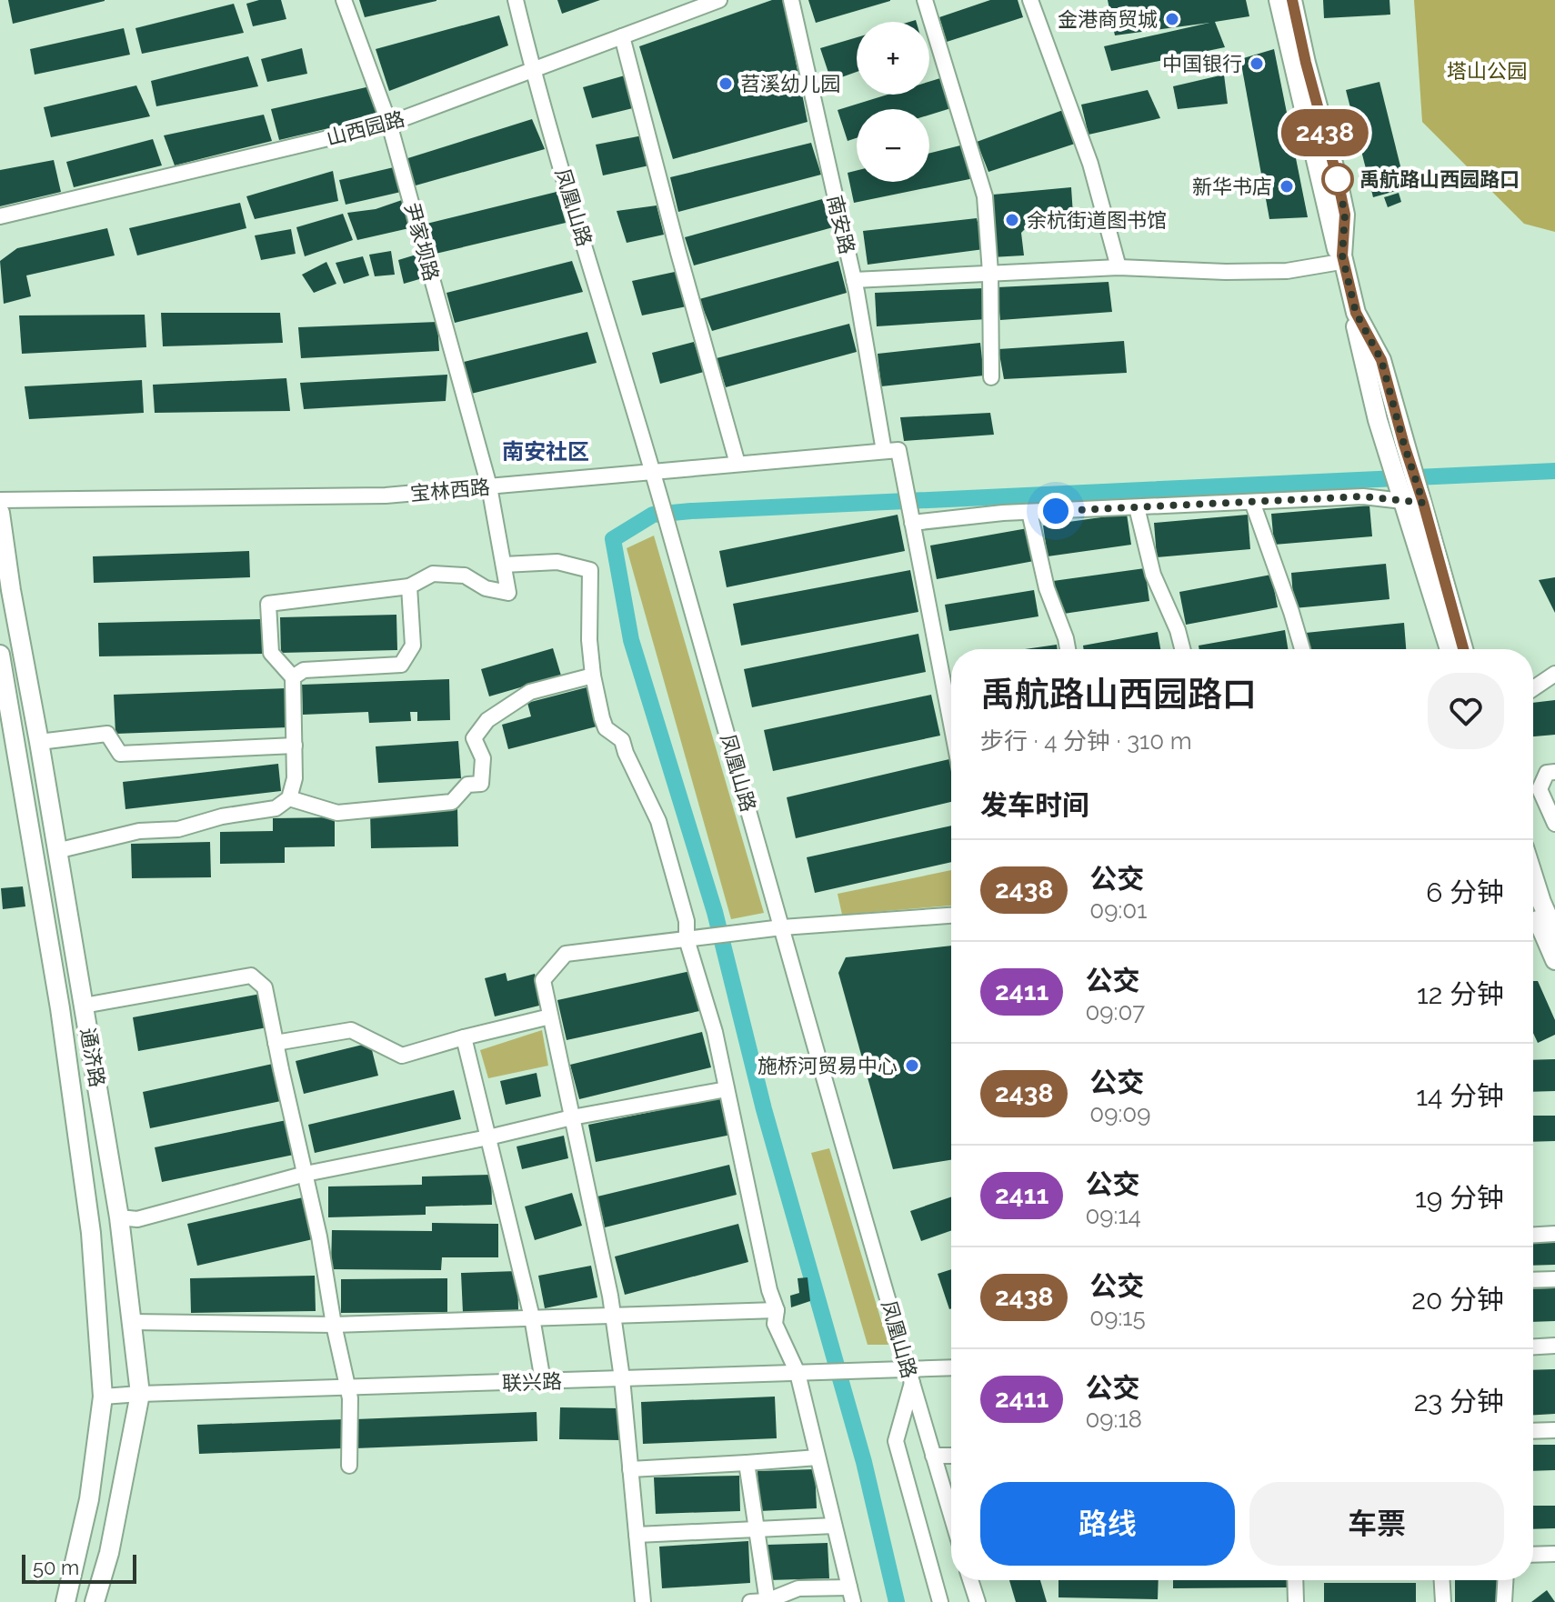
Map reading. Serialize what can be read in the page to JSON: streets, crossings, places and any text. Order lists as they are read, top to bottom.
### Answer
{
  "streets": {
    "main road": ["通济路"],
    "street": [
      "山西园路",
      "凤凰山路",
      "南安路",
      "尹家坝路",
      "宝林西路",
      "联兴路"
    ]
  },
  "crossings": [
    ["山西园路", "凤凰山路"],
    ["山西园路", "尹家坝路"],
    ["凤凰山路", "宝林西路"],
    ["凤凰山路", "联兴路"],
    ["南安路", "宝林西路"],
    ["尹家坝路", "宝林西路"],
    ["通济路", "联兴路"]
  ],
  "districts": ["南安社区"],
  "parks": ["塔山公园"],
  "places": [
    "金港商贸城",
    "中国银行",
    "苕溪幼儿园",
    "禹航路山西园路口",
    "新华书店",
    "余杭街道图书馆",
    "施桥河贸易中心"
  ],
  "lines": ["bus line 2438"],
  "scale_bar": "50 m",
  "page": {
    "on_map": "2438",
    "map_buttons": ["+", "−"],
    "heading": [
      ["禹航路山西园路口", "步行 · 4 分钟 · 310 m"],
      "发车时间"
    ],
    "list": [
      {
        "mark": "2438",
        "name": "公交",
        "note": "09:01",
        "value": "6 分钟"
      },
      {
        "mark": "2411",
        "name": "公交",
        "note": "09:07",
        "value": "12 分钟"
      },
      {
        "mark": "2438",
        "name": "公交",
        "note": "09:09",
        "value": "14 分钟"
      },
      {
        "mark": "2411",
        "name": "公交",
        "note": "09:14",
        "value": "19 分钟"
      },
      {
        "mark": "2438",
        "name": "公交",
        "note": "09:15",
        "value": "20 分钟"
      },
      {
        "mark": "2411",
        "name": "公交",
        "note": "09:18",
        "value": "23 分钟"
      }
    ],
    "buttons": ["路线", "车票"],
    "scale": "50 m"
  }
}
